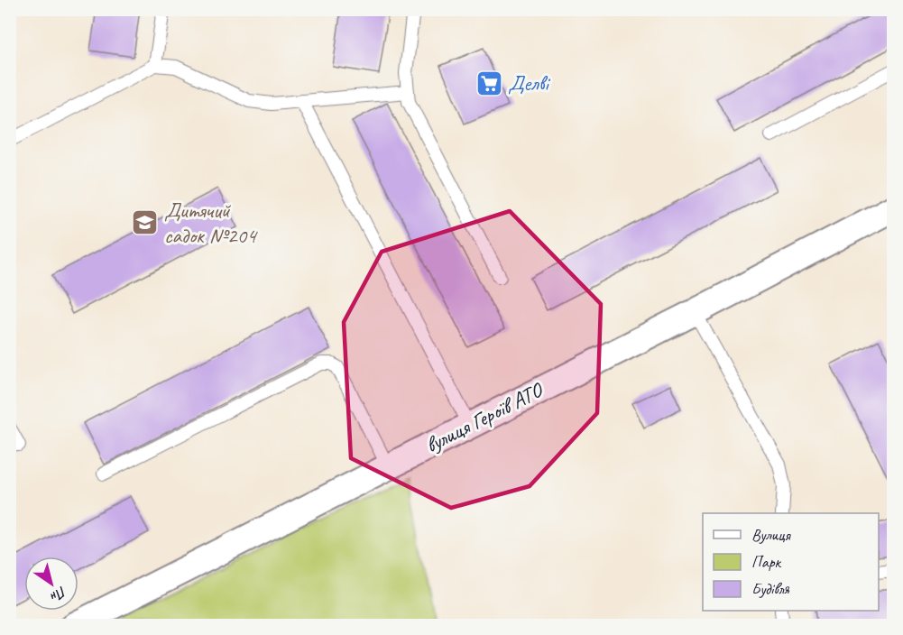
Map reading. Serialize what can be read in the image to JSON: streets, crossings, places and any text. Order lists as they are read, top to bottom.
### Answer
{
  "streets": {
    "street": ["вулиця Героїв АТО"]
  },
  "places": {
    "supermarket": ["Делві"],
    "school or university": ["Дитячий садок №204"]
  },
  "legend": ["Вулиця", "Парк", "Будівля"],
  "north": "bottom right"
}
